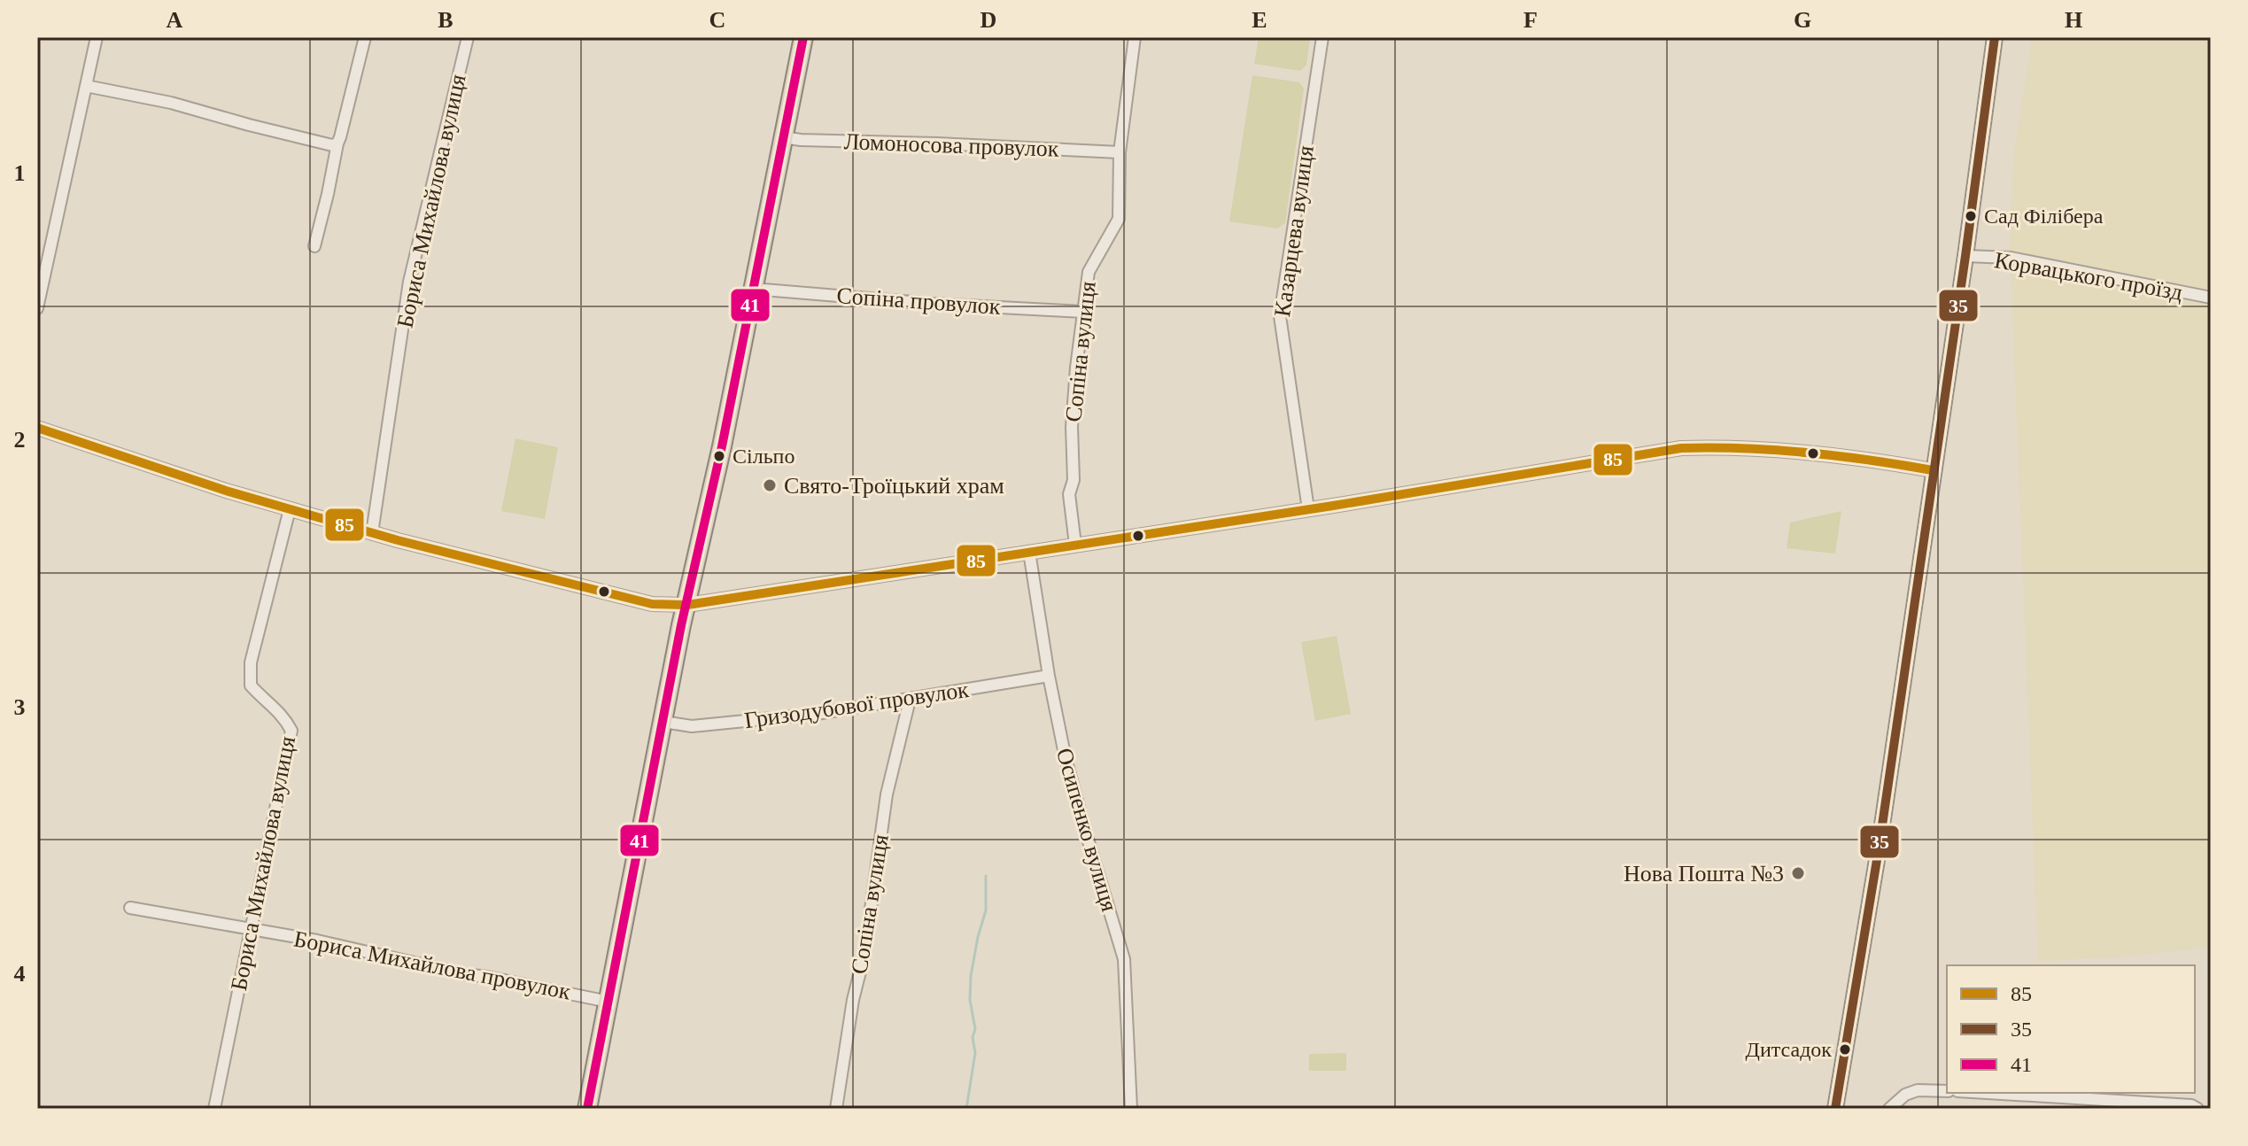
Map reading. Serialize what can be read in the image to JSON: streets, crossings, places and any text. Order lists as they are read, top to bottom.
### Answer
{
  "streets": {
    "street": [
      "Ломоносова провулок",
      "Бориса Михайлова вулиця",
      "Казарцева вулиця",
      "Корвацького проїзд",
      "Сопіна провулок",
      "Сопіна вулиця",
      "Гризодубової провулок",
      "Осипенко вулиця",
      "Бориса Михайлова провулок"
    ]
  },
  "crossings": [
    ["Ломоносова провулок", "Сопіна вулиця"],
    ["Бориса Михайлова вулиця", "Бориса Михайлова провулок"],
    ["Сопіна провулок", "Сопіна вулиця"],
    ["Сопіна вулиця", "Гризодубової провулок"],
    ["Гризодубової провулок", "Осипенко вулиця"]
  ],
  "places": [
    "Сад Філібера",
    "Сільпо",
    "Свято-Троїцький храм",
    "Нова Пошта №3",
    "Дитсадок"
  ],
  "lines": ["transit line 35", "transit line 41", "transit line 85"],
  "legend": ["85", "35", "41"],
  "grid": {
    "columns": [
      "A",
      "B",
      "C",
      "D",
      "E",
      "F",
      "G",
      "H"
    ],
    "rows": [
      "1",
      "2",
      "3",
      "4"
    ]
  }
}
